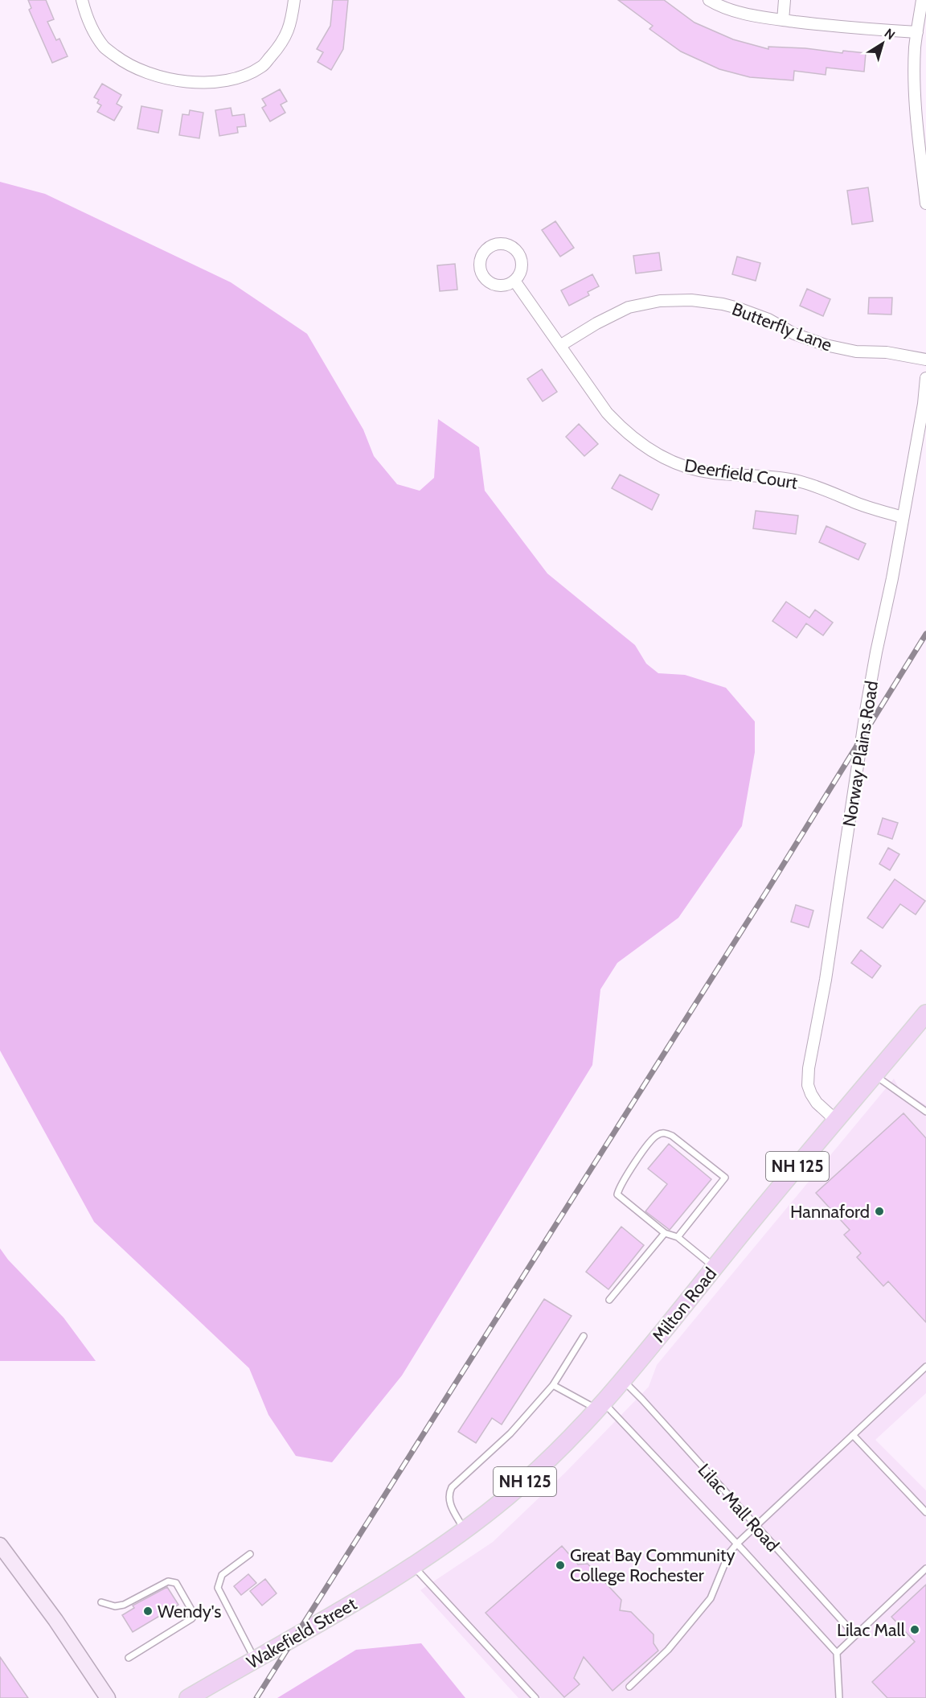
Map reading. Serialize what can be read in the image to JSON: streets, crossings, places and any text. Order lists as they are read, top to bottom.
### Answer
{
  "streets": {
    "main road": ["NH 125", "Milton Road", "Wakefield Street"],
    "street": ["Butterfly Lane", "Deerfield Court", "Norway Plains Road"],
    "lane": ["Lilac Mall Road"]
  },
  "crossings": [
    ["Butterfly Lane", "Deerfield Court"],
    ["Deerfield Court", "Norway Plains Road"],
    ["Norway Plains Road", "Milton Road"],
    ["Milton Road", "Lilac Mall Road"],
    ["Milton Road", "Wakefield Street"]
  ],
  "places": [
    "Hannaford",
    "Great Bay Community College Rochester",
    "Wendy's",
    "Lilac Mall"
  ],
  "north": "top right"
}
